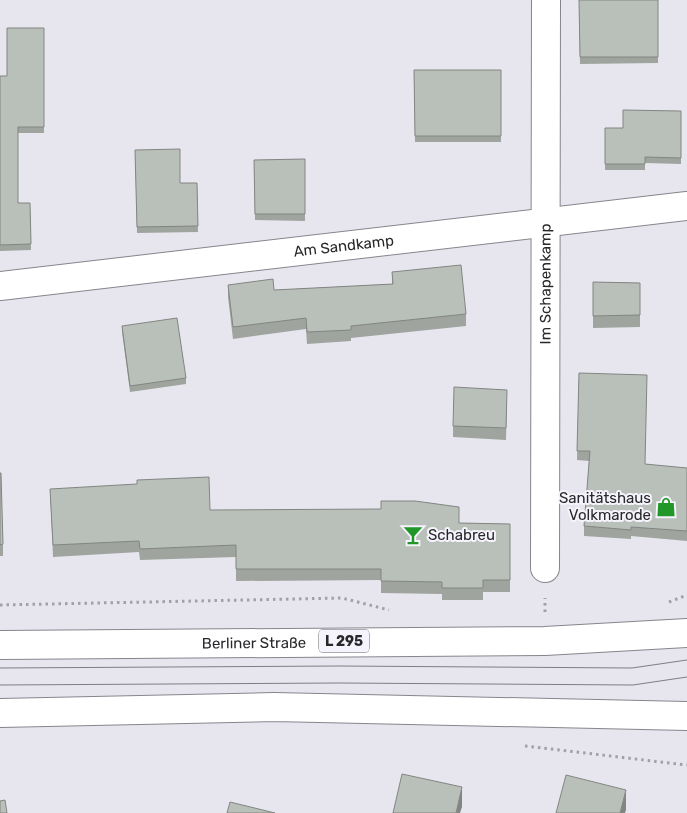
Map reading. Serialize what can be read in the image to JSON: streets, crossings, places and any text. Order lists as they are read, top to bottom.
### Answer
{
  "streets": {
    "main road": [
      "Am Sandkamp",
      "Im Schapenkamp",
      "L 295",
      "Berliner Straße"
    ]
  },
  "crossings": [
    ["Am Sandkamp", "Im Schapenkamp"]
  ],
  "places": {
    "shop": ["Sanitätshaus Volkmarode"],
    "bar": ["Schabreu"]
  }
}
